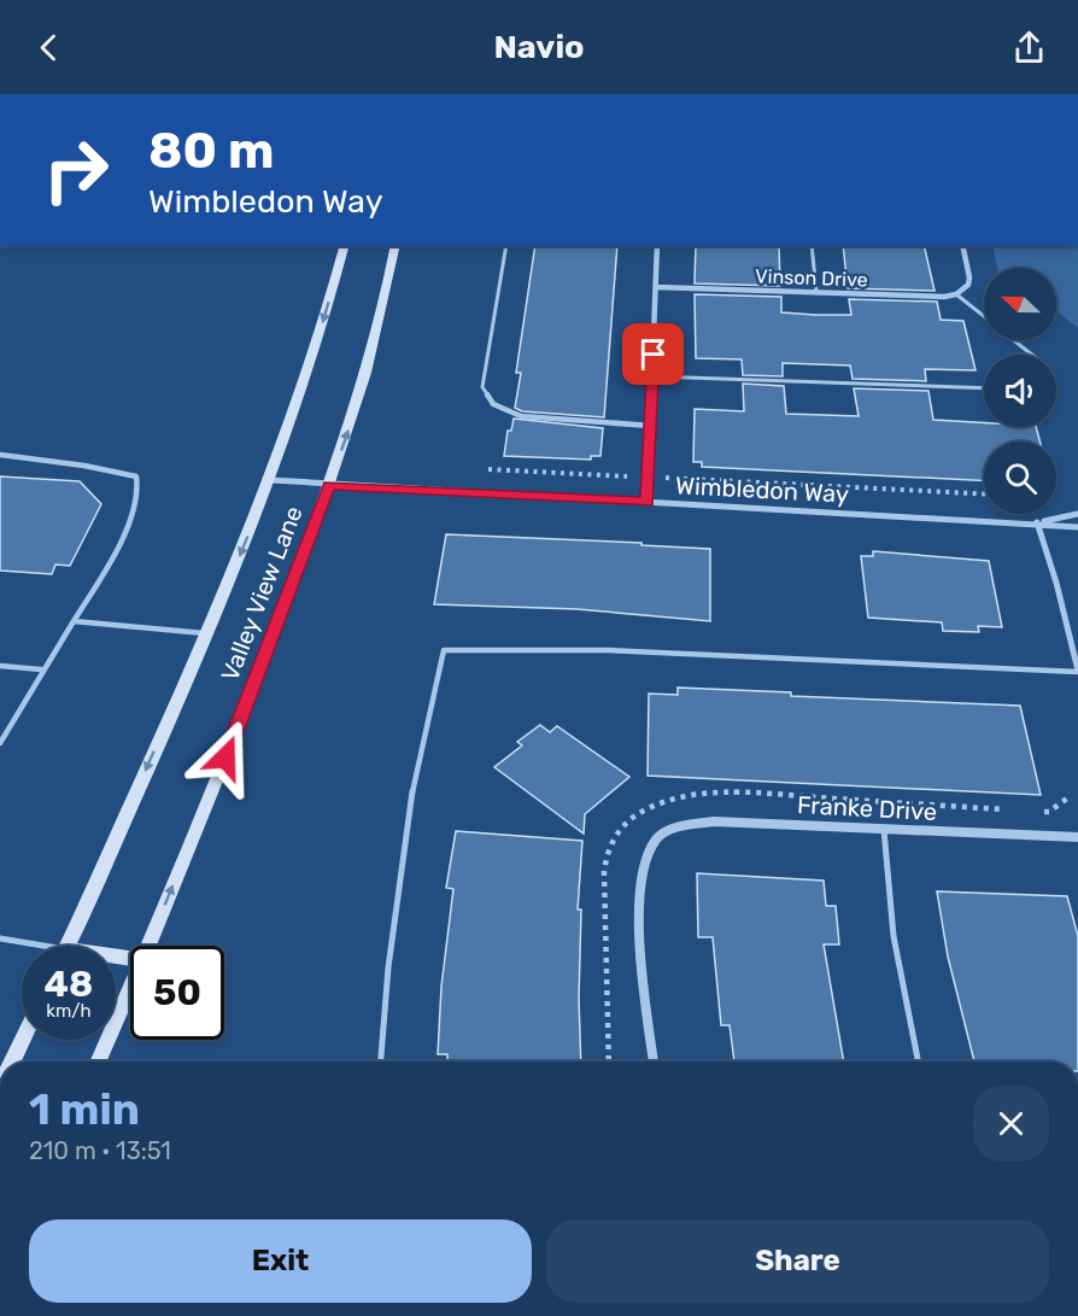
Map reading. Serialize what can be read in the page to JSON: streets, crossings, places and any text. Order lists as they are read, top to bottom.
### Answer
{
  "streets": {
    "main road": ["Valley View Lane"],
    "street": ["Vinson Drive", "Wimbledon Way", "Franke Drive"]
  },
  "crossings": [
    ["Wimbledon Way", "Valley View Lane"]
  ],
  "north": "left",
  "page": {
    "header": "Navio",
    "turn": ["80 m", "Wimbledon Way"],
    "speed": "48 km/h",
    "limit": "50",
    "heading": ["1 min", "210 m · 13:51"],
    "buttons": ["Exit", "Share"]
  }
}
